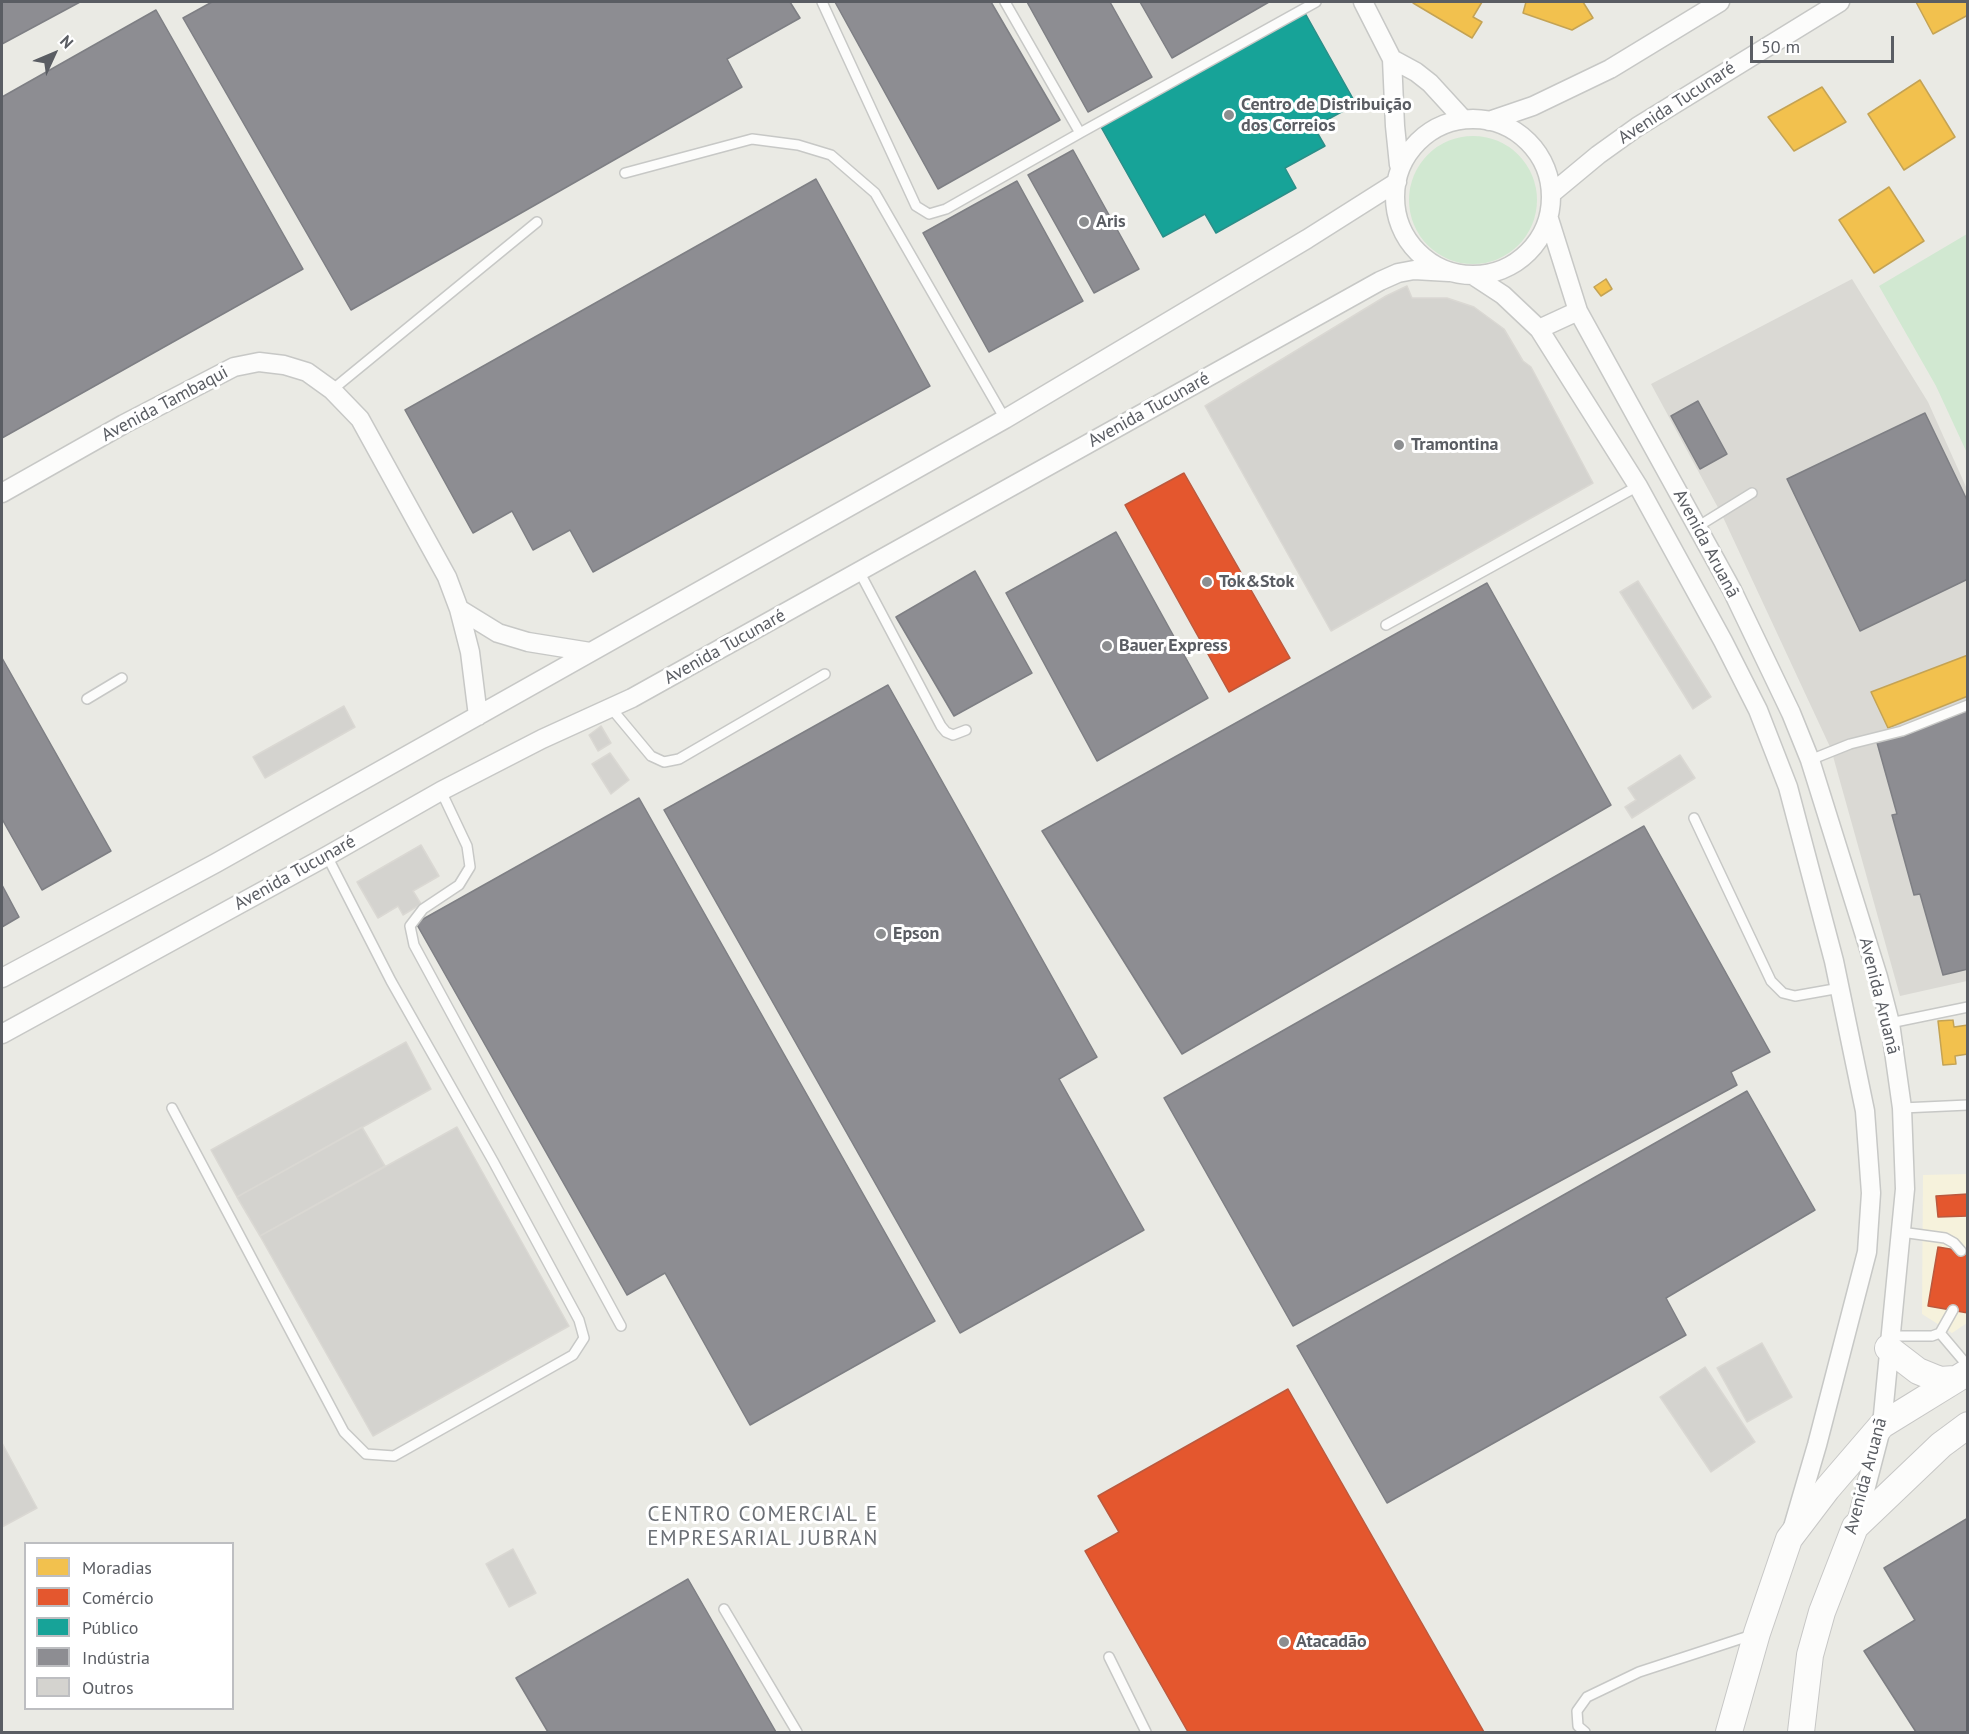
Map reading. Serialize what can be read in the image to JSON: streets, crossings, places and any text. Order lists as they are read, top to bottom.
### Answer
{
  "streets": {
    "main road": ["Avenida Aruanã"],
    "street": ["Avenida Tucunaré", "Avenida Tambaqui"]
  },
  "crossings": [
    ["Avenida Tucunaré", "Avenida Aruanã"]
  ],
  "districts": ["CENTRO COMERCIAL E EMPRESARIAL JUBRAN"],
  "places": [
    "Centro de Distribuição dos Correios",
    "Aris",
    "Tramontina",
    "Tok&Stok",
    "Bauer Express",
    "Epson",
    "Atacadão"
  ],
  "legend": [
    "Moradias",
    "Comércio",
    "Público",
    "Indústria",
    "Outros"
  ],
  "scale_bar": "50 m",
  "north": "top right"
}
